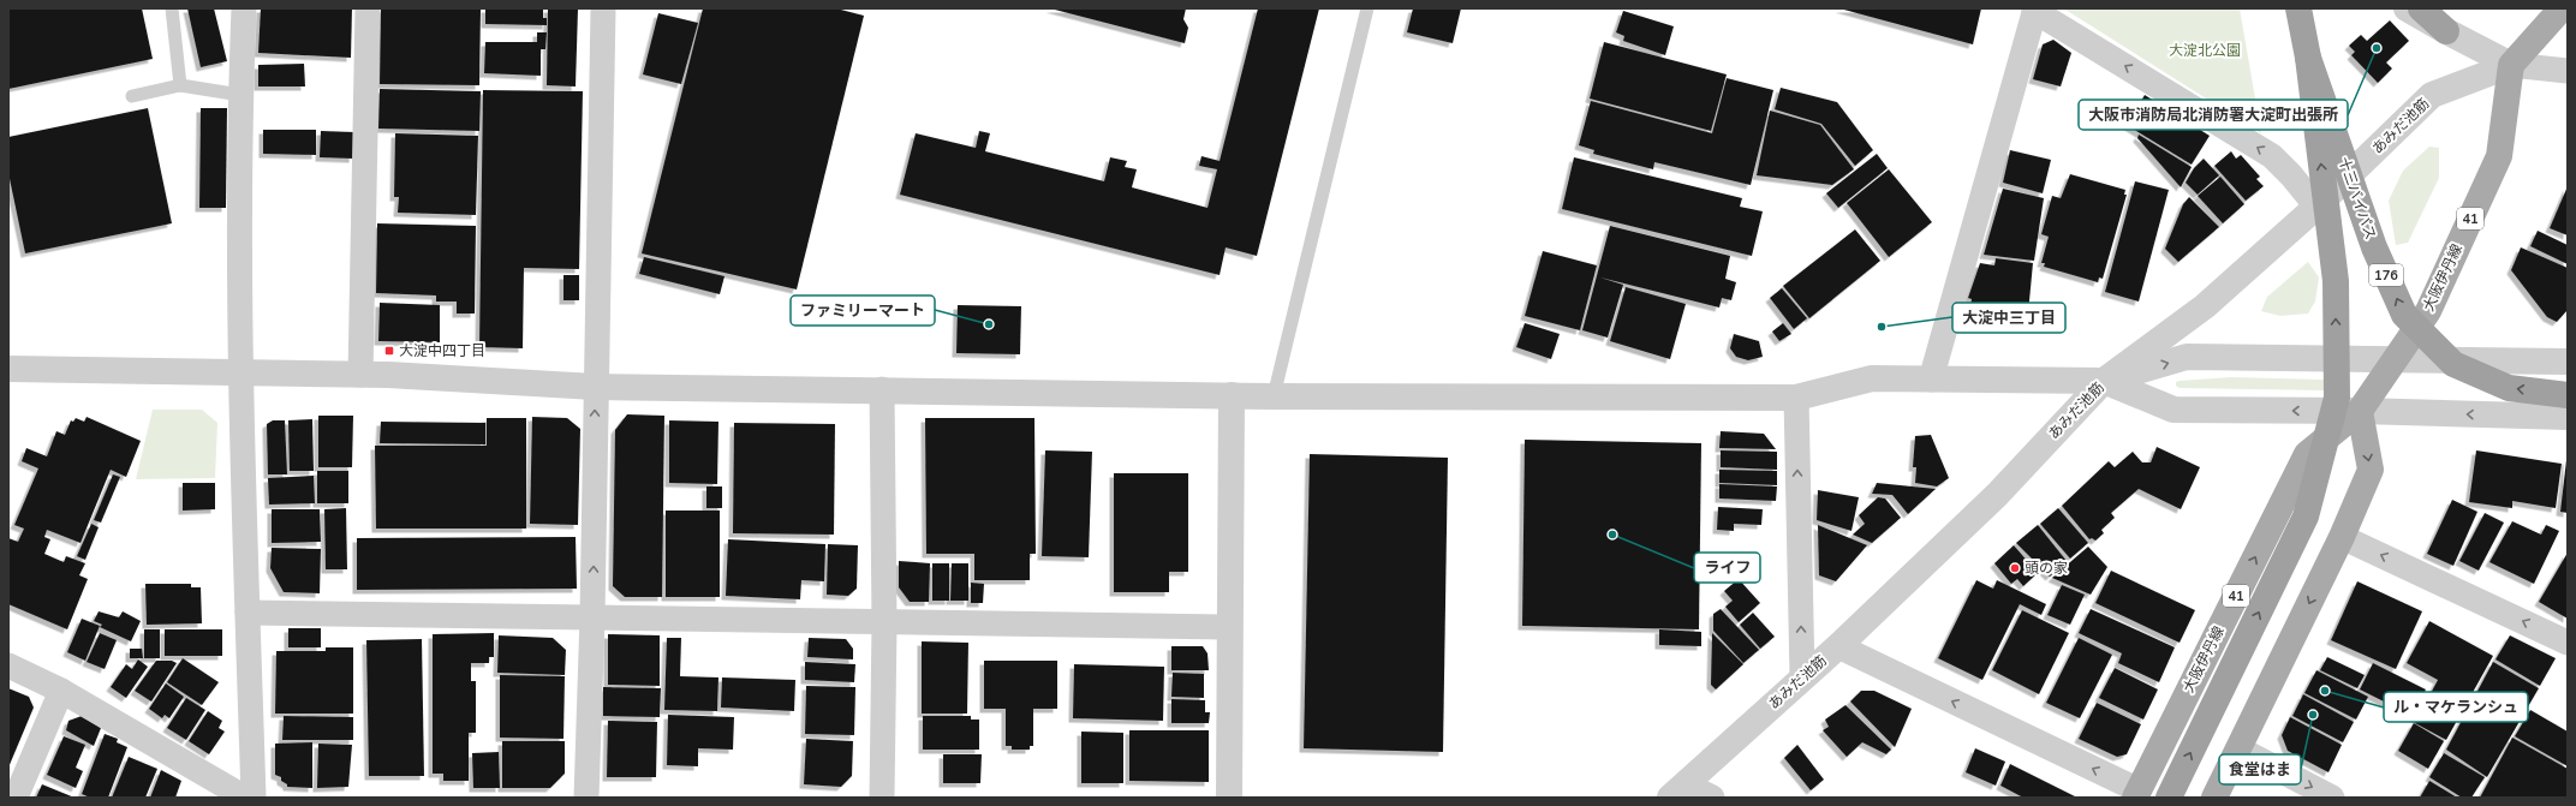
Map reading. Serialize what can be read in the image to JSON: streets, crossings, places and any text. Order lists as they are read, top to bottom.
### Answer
{
  "streets": {
    "highway": ["十三バイパス", "176"],
    "main road": ["41", "大阪伊丹線"],
    "street": ["あみだ池筋"]
  },
  "crossings": [
    ["あみだ池筋", "大阪伊丹線"]
  ],
  "one_way": ["十三バイパス"],
  "parks": ["大淀北公園"],
  "places": {
    "other": [
      "大阪市消防局北消防署大淀町出張所",
      "ファミリーマート",
      "大淀中三丁目",
      "ライフ",
      "頭の家",
      "ル・マケランシュ",
      "食堂はま"
    ],
    "transit": ["大淀中四丁目"]
  }
}
